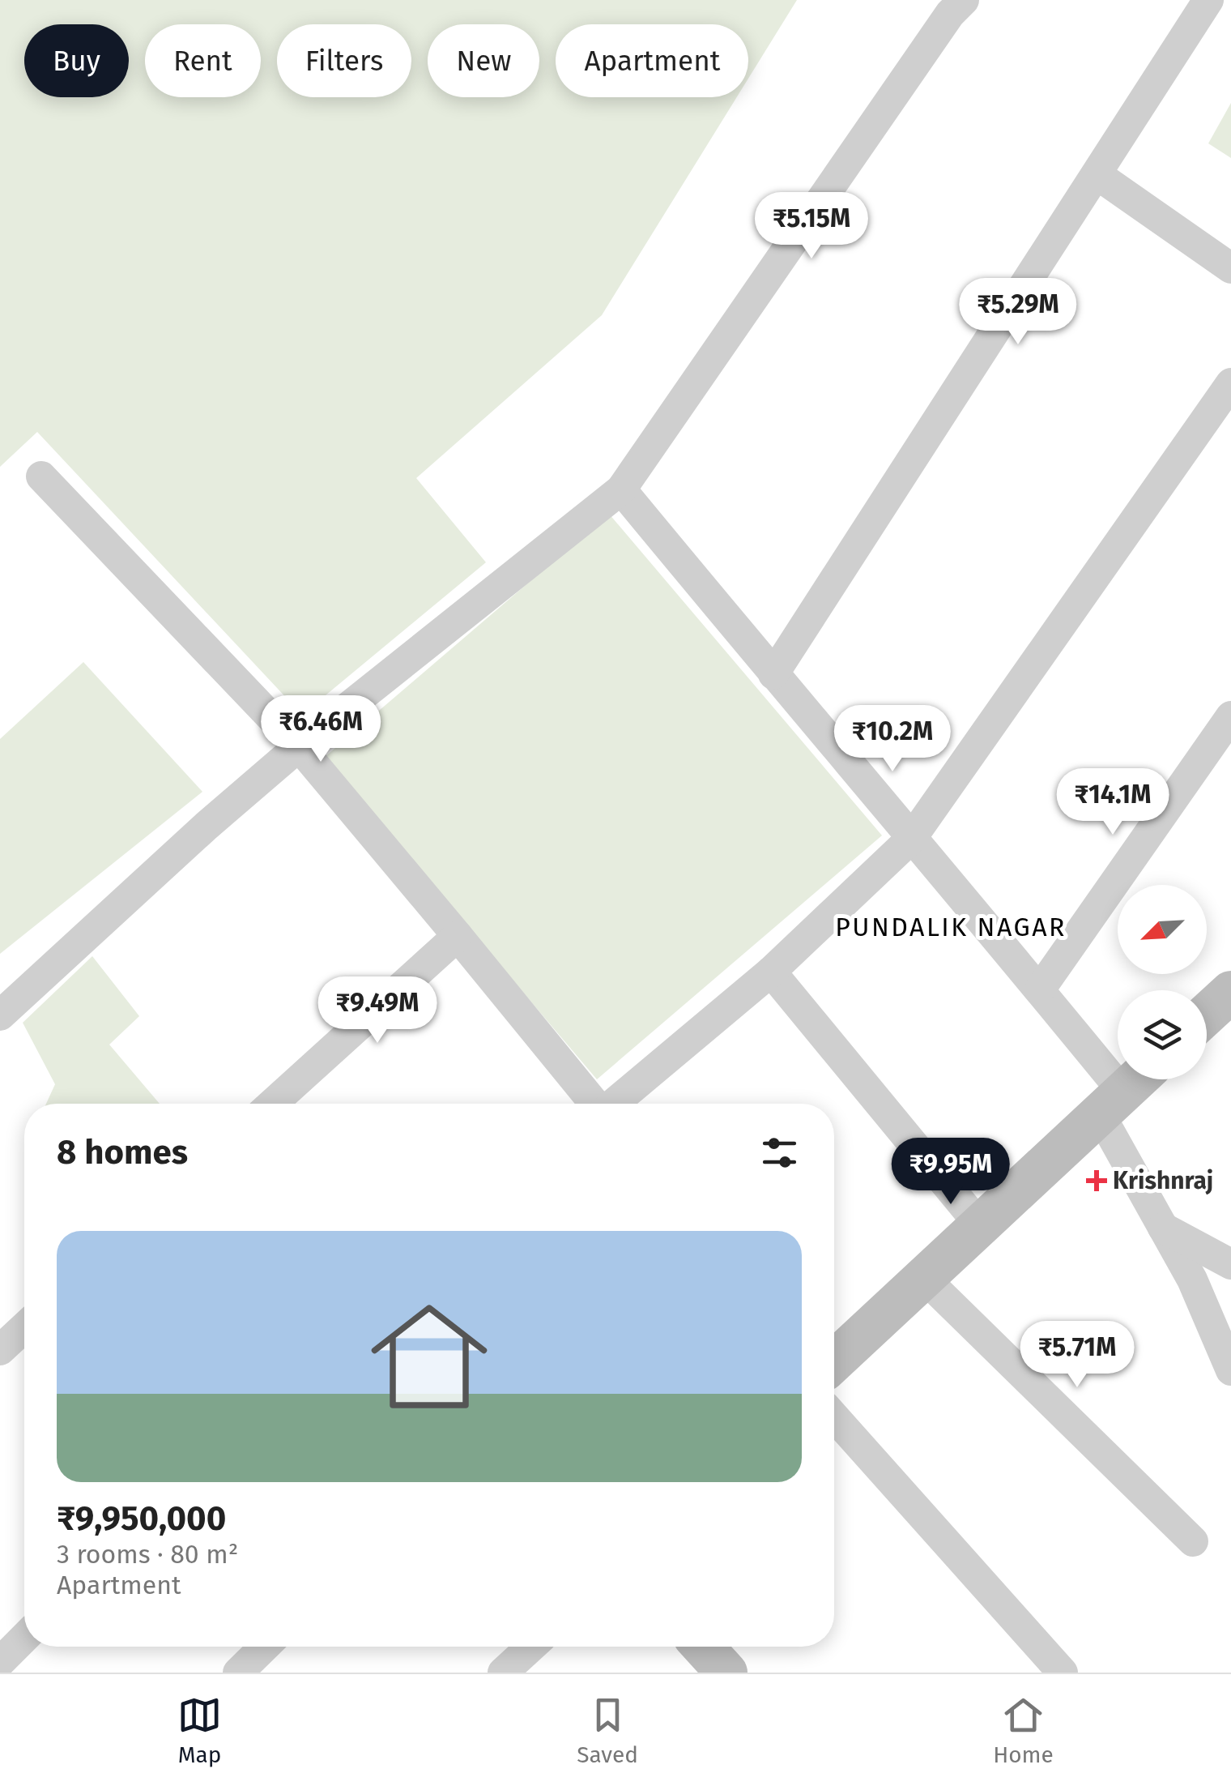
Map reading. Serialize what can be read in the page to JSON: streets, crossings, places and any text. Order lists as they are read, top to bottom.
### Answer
{
  "districts": ["PUNDALIK NAGAR"],
  "places": {
    "health": ["Krishnraj"]
  },
  "north": "bottom left",
  "page": {
    "chip": [
      "Buy",
      "Rent",
      "Filters",
      "New",
      "Apartment"
    ],
    "price": [
      "₹5.15M",
      "₹5.29M",
      "₹6.46M",
      "₹10.2M",
      "₹14.1M",
      "₹9.49M",
      "₹9.95M",
      "₹5.71M"
    ],
    "heading": "8 homes",
    "list": [
      {
        "name": "₹9,950,000",
        "note": "3 rooms · 80 m² · Apartment"
      }
    ],
    "tabs": ["Map", "Saved", "Home"]
  }
}
